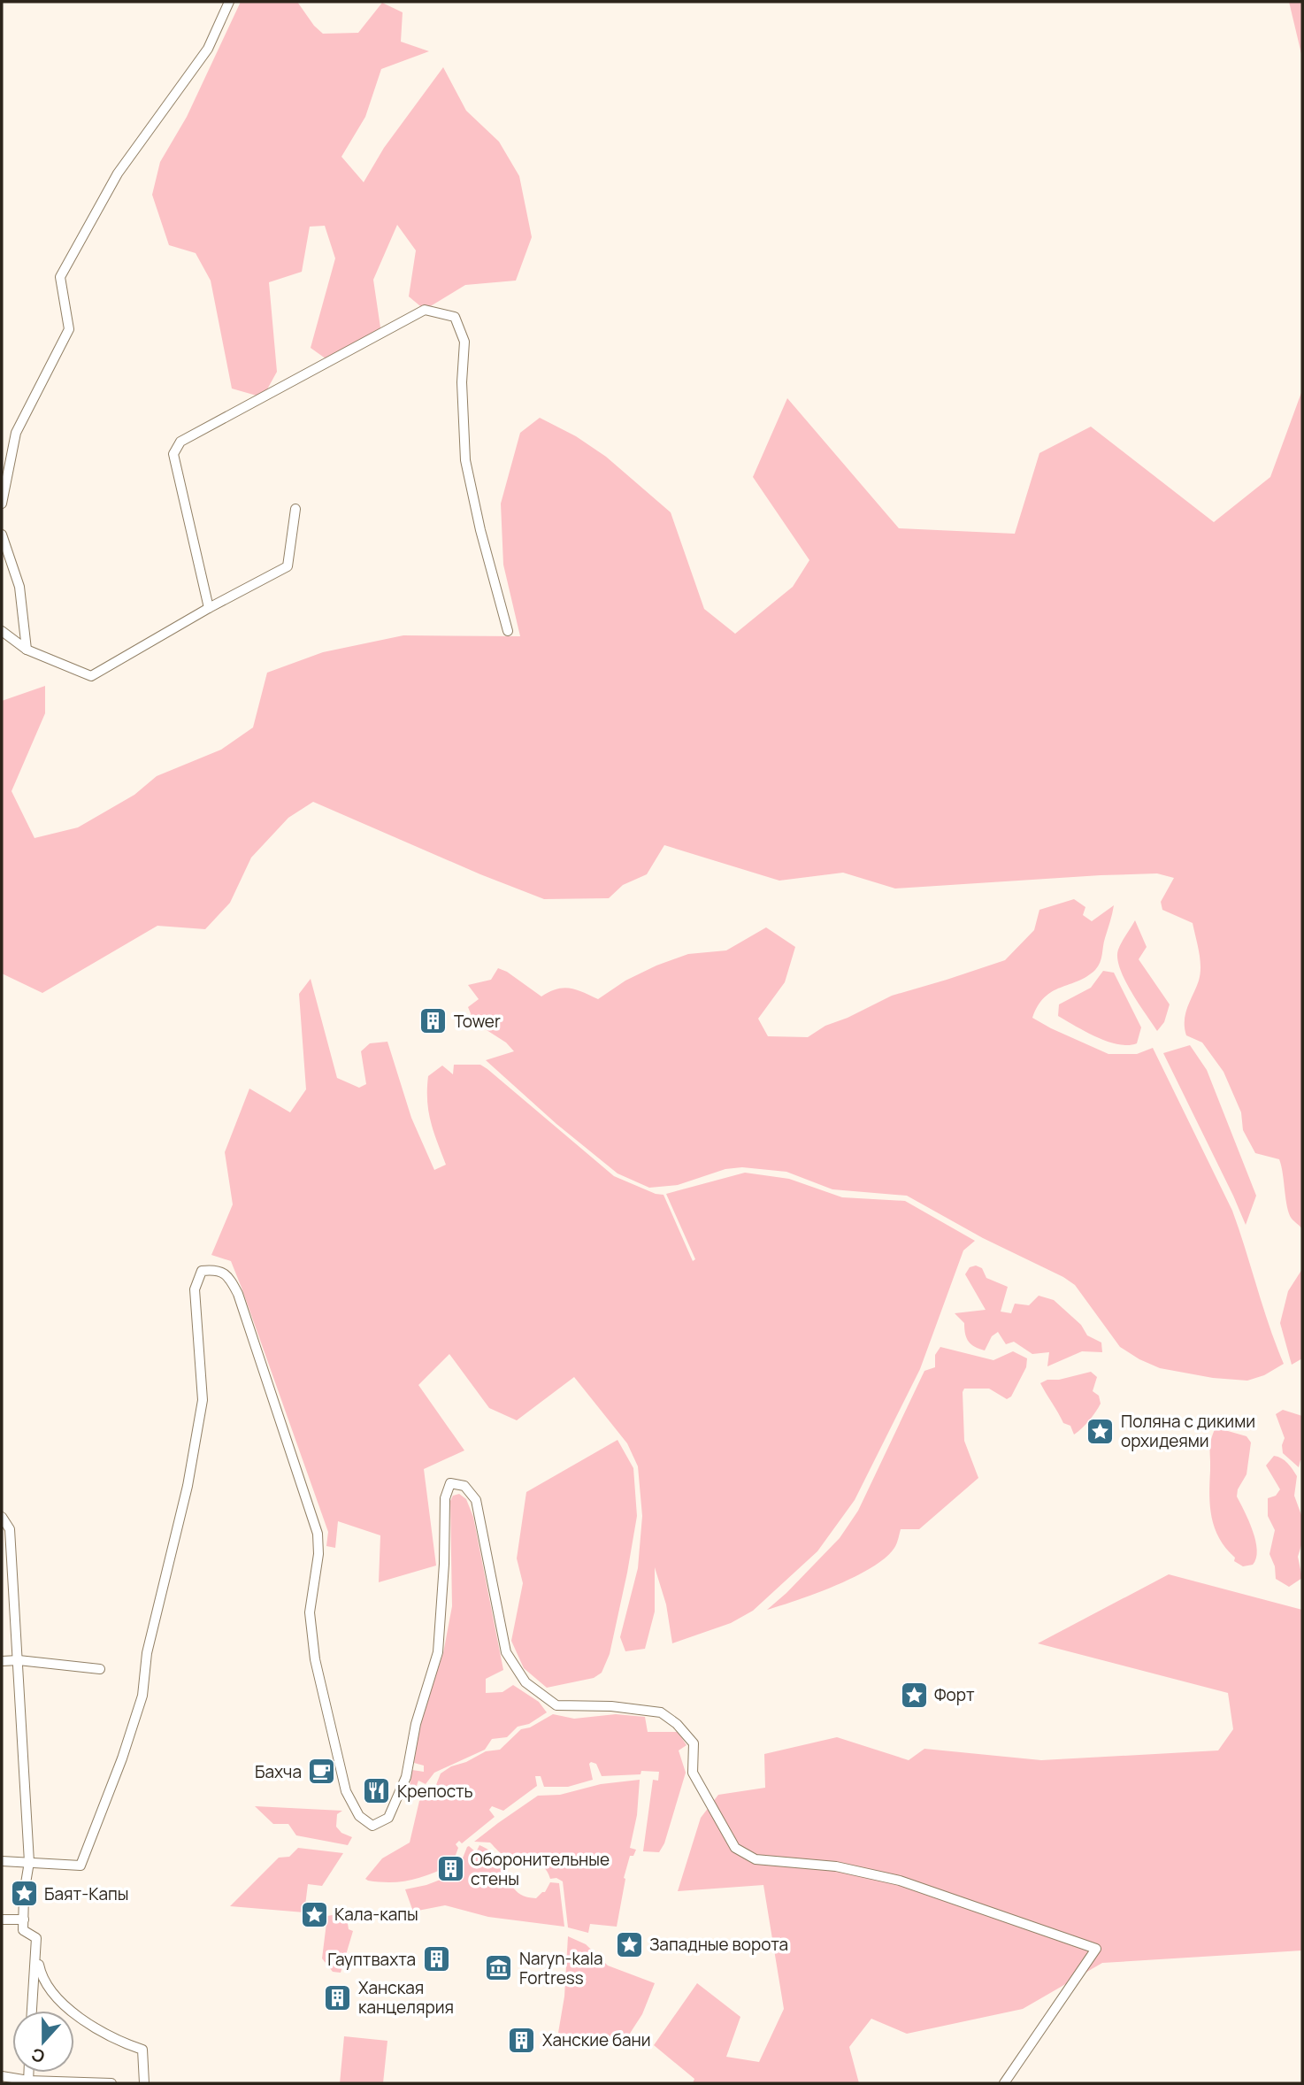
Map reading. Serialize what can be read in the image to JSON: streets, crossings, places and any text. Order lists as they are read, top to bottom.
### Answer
{
  "places": {
    "building": [
      "Tower",
      "Оборонительные стены",
      "Гауптвахта",
      "Ханская канцелярия",
      "Ханские бани"
    ],
    "place": [
      "Поляна с дикими орхидеями",
      "Форт",
      "Баят-Капы",
      "Кала-капы",
      "Западные ворота"
    ],
    "cafe": ["Бахча"],
    "restaurant": ["Крепость"],
    "museum": ["Naryn-kala Fortress"]
  },
  "north": "bottom"
}
